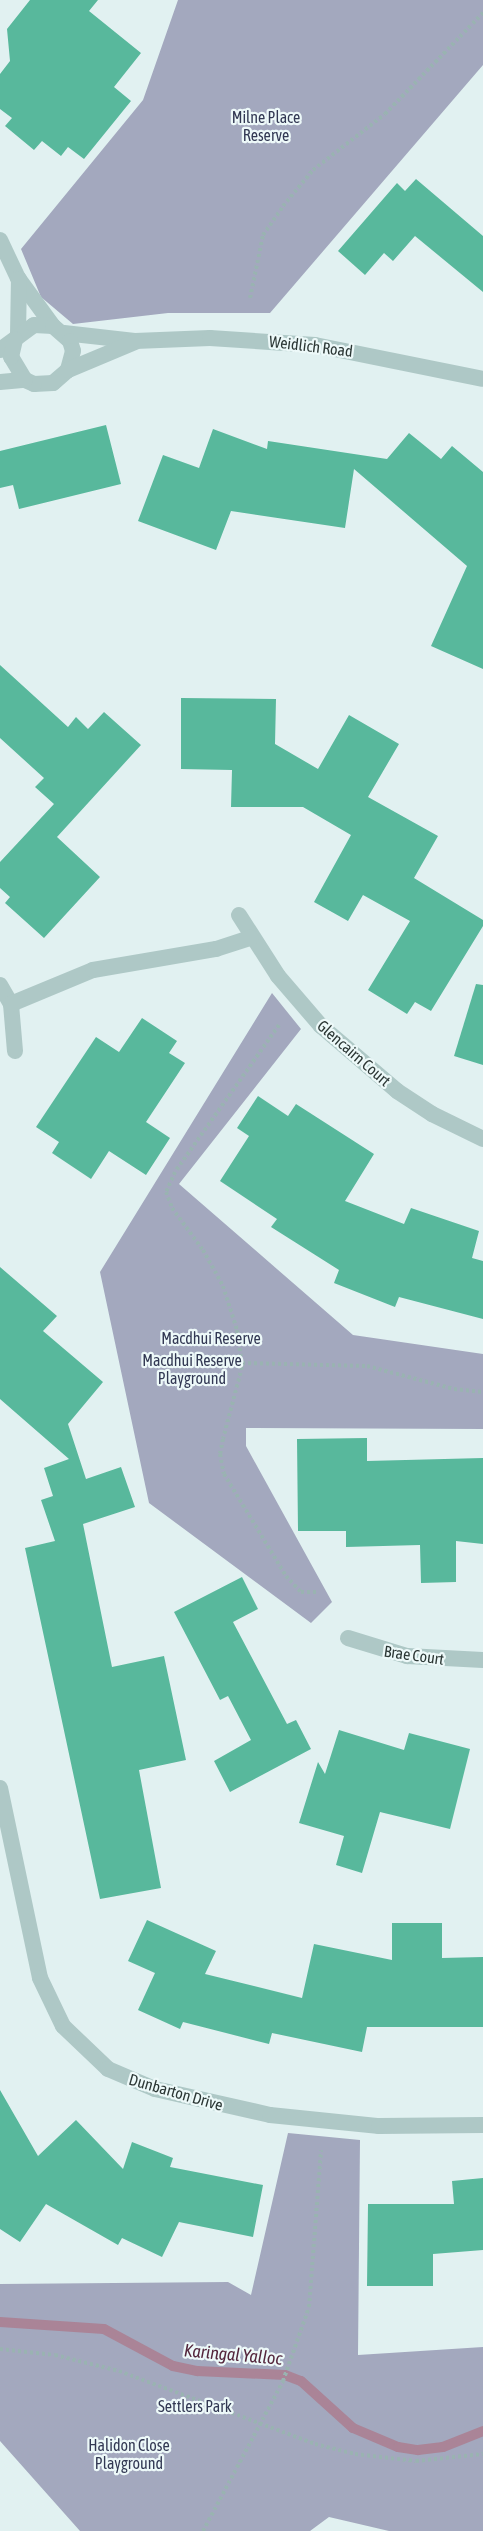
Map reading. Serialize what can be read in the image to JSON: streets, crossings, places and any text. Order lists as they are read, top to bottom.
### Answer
{
  "streets": {
    "street": [
      "Weidlich Road",
      "Glencairn Court",
      "Brae Court",
      "Dunbarton Drive"
    ]
  },
  "water": ["Karingal Yalloc"],
  "parks": [
    "Milne Place Reserve",
    "Macdhui Reserve",
    "Macdhui Reserve Playground",
    "Settlers Park",
    "Halidon Close Playground"
  ]
}
